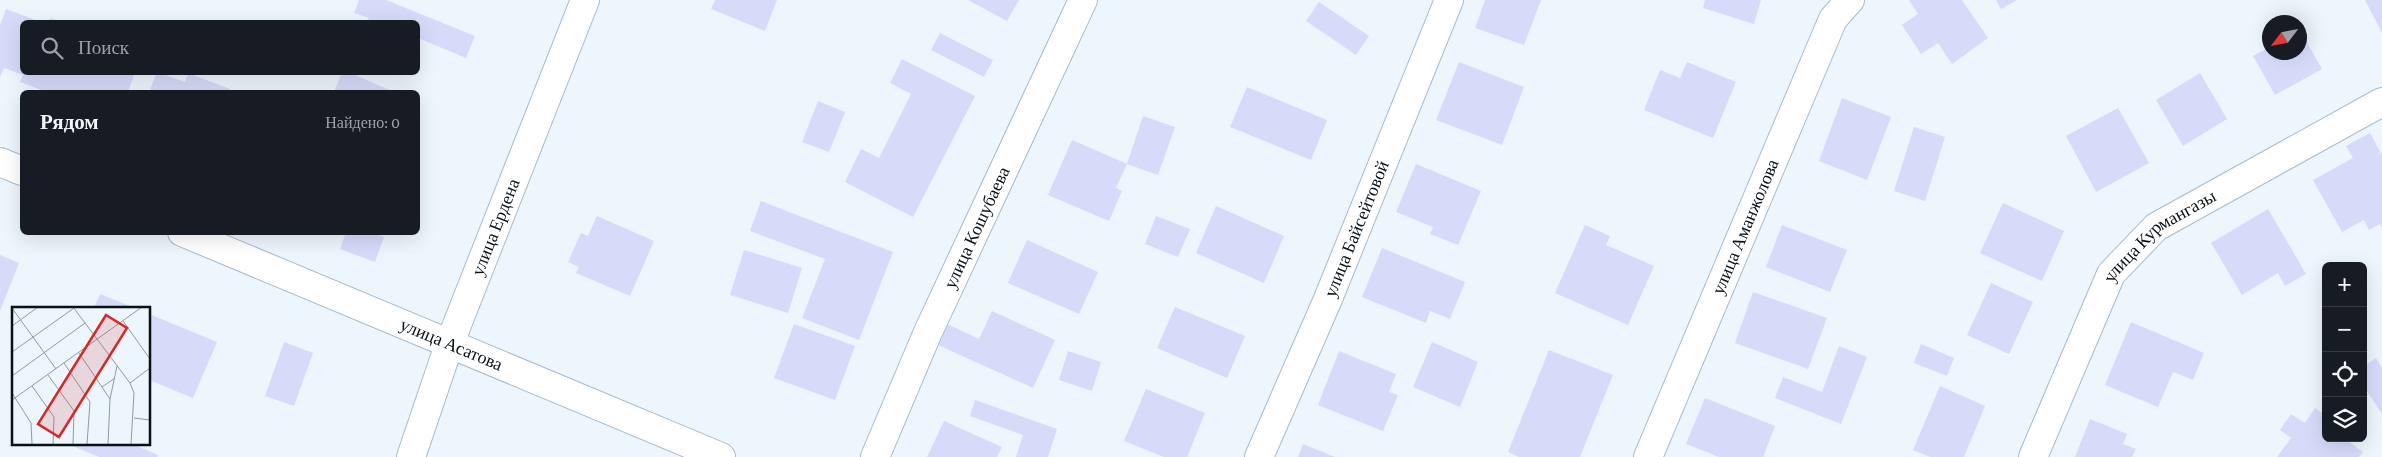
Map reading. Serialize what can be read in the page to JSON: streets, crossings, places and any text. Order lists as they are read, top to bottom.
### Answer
{
  "streets": {
    "street": [
      "улица Аманжолова",
      "улица Ердена",
      "улица Кошубаева",
      "улица Байсейтовой",
      "улица Курмангазы",
      "улица Асатова"
    ]
  },
  "crossings": [
    ["улица Ердена", "улица Асатова"]
  ],
  "north": "bottom left",
  "page": {
    "search": "Поиск",
    "heading": ["Рядом", "Найдено: 0"],
    "map_buttons": ["+", "−"]
  }
}
